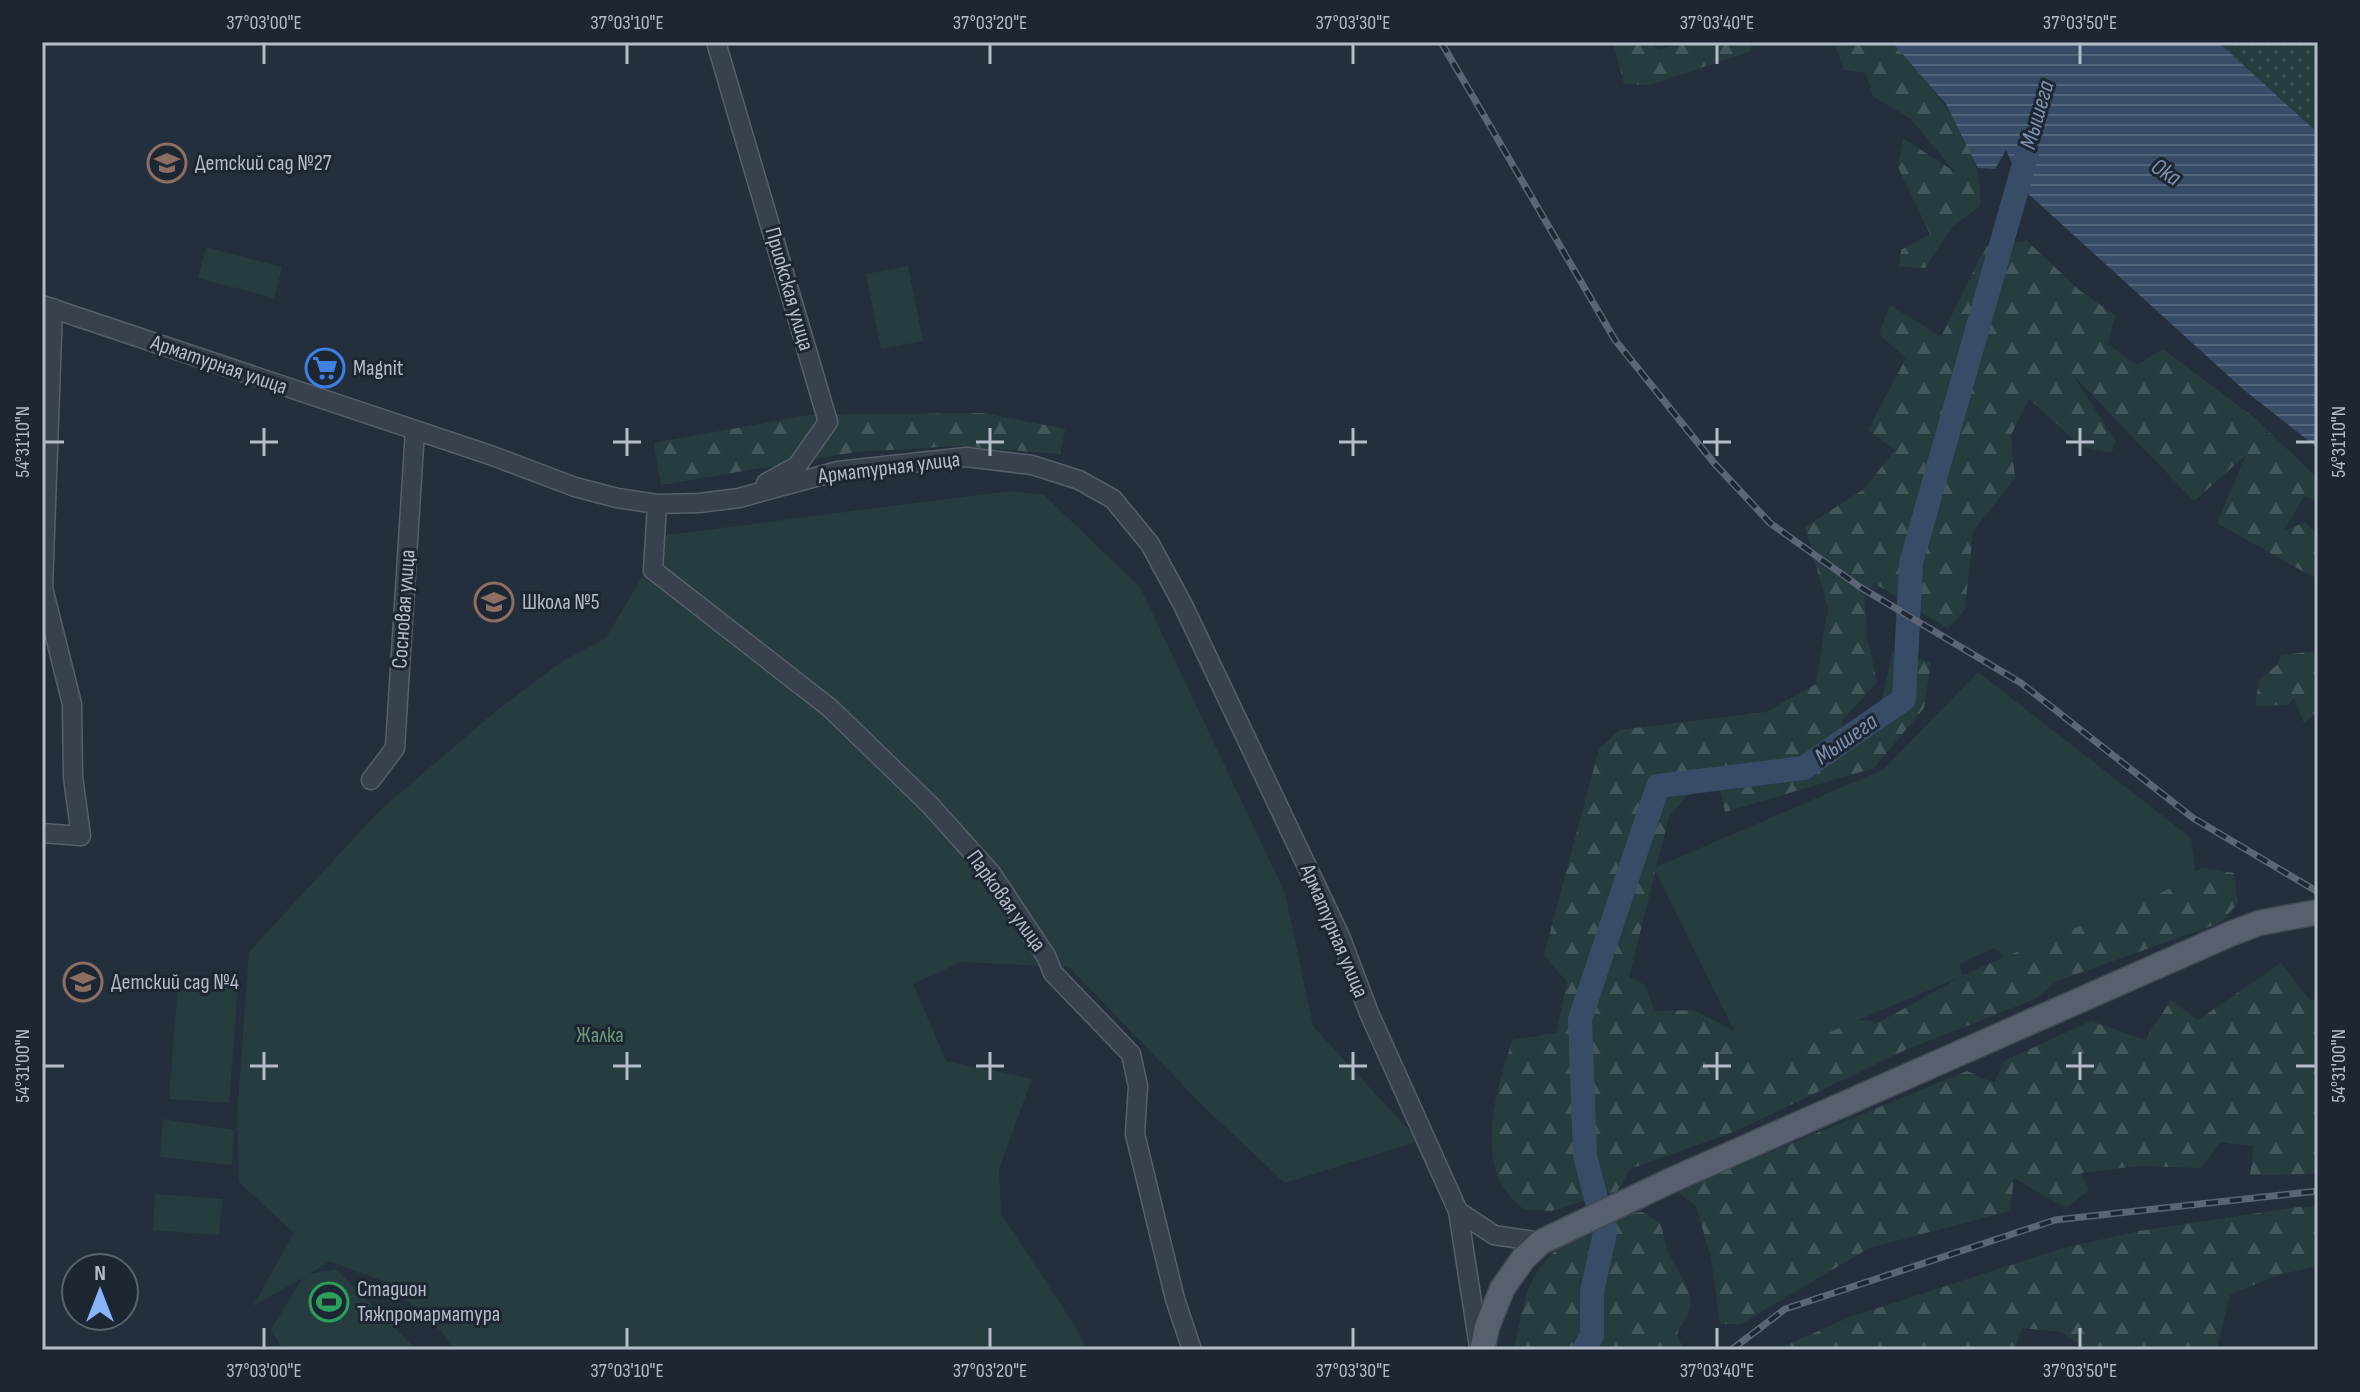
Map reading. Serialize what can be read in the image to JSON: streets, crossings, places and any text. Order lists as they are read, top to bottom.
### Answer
{
  "streets": {
    "street": [
      "Приокская улица",
      "Арматурная улица",
      "Сосновая улица",
      "Парковая улица"
    ]
  },
  "crossings": [
    ["Приокская улица", "Арматурная улица"],
    ["Арматурная улица", "Сосновая улица"],
    ["Арматурная улица", "Парковая улица"]
  ],
  "water": ["Мышега", "Oka"],
  "parks": ["Жалка"],
  "places": {
    "school or university": ["Детский сад №27", "Школа №5", "Детский сад №4"],
    "supermarket": ["Magnit"],
    "sports": ["Стадион Тяжпромарматура"]
  },
  "north": "top",
  "coordinates": [
    "37°03'00\"E",
    "37°03'10\"E",
    "37°03'20\"E",
    "37°03'30\"E",
    "37°03'40\"E",
    "37°03'50\"E",
    "54°31'10\"N",
    "54°31'00\"N"
  ]
}
